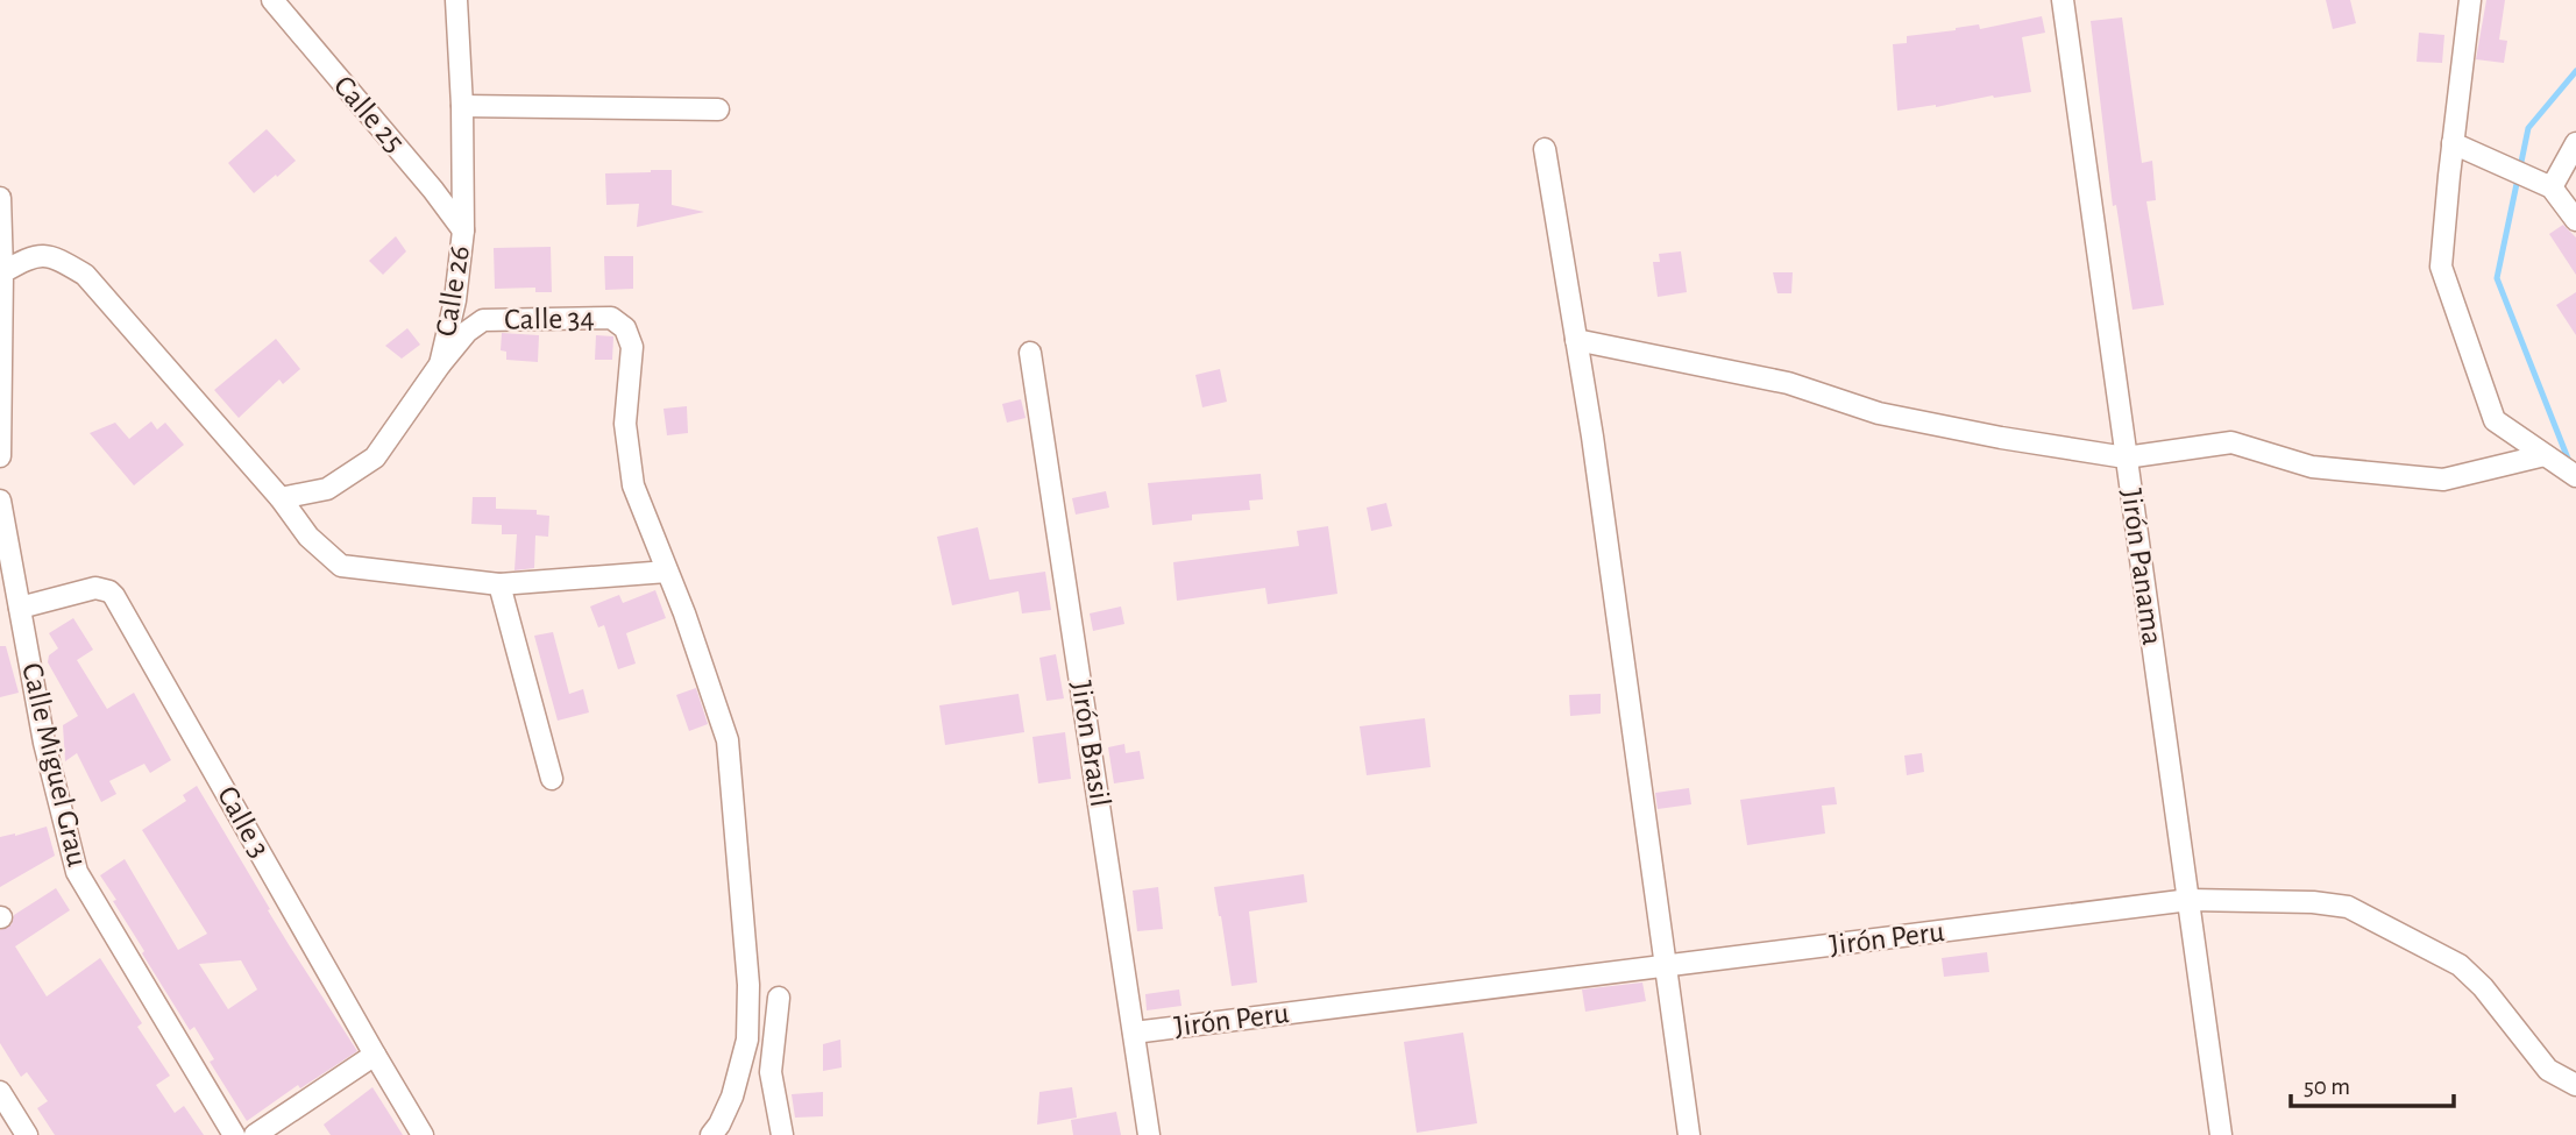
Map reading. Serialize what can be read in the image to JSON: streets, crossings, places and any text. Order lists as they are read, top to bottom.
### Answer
{
  "streets": {
    "street": [
      "Calle 25",
      "Calle 26",
      "Calle 34",
      "Jirón Panama",
      "Jirón Brasil",
      "Calle Miguel Grau",
      "Calle 3",
      "Jirón Peru"
    ]
  },
  "crossings": [
    ["Calle 25", "Calle 26"],
    ["Calle 26", "Calle 34"],
    ["Jirón Panama", "Jirón Peru"],
    ["Jirón Brasil", "Jirón Peru"],
    ["Calle Miguel Grau", "Calle 3"]
  ],
  "scale_bar": "50 m"
}
